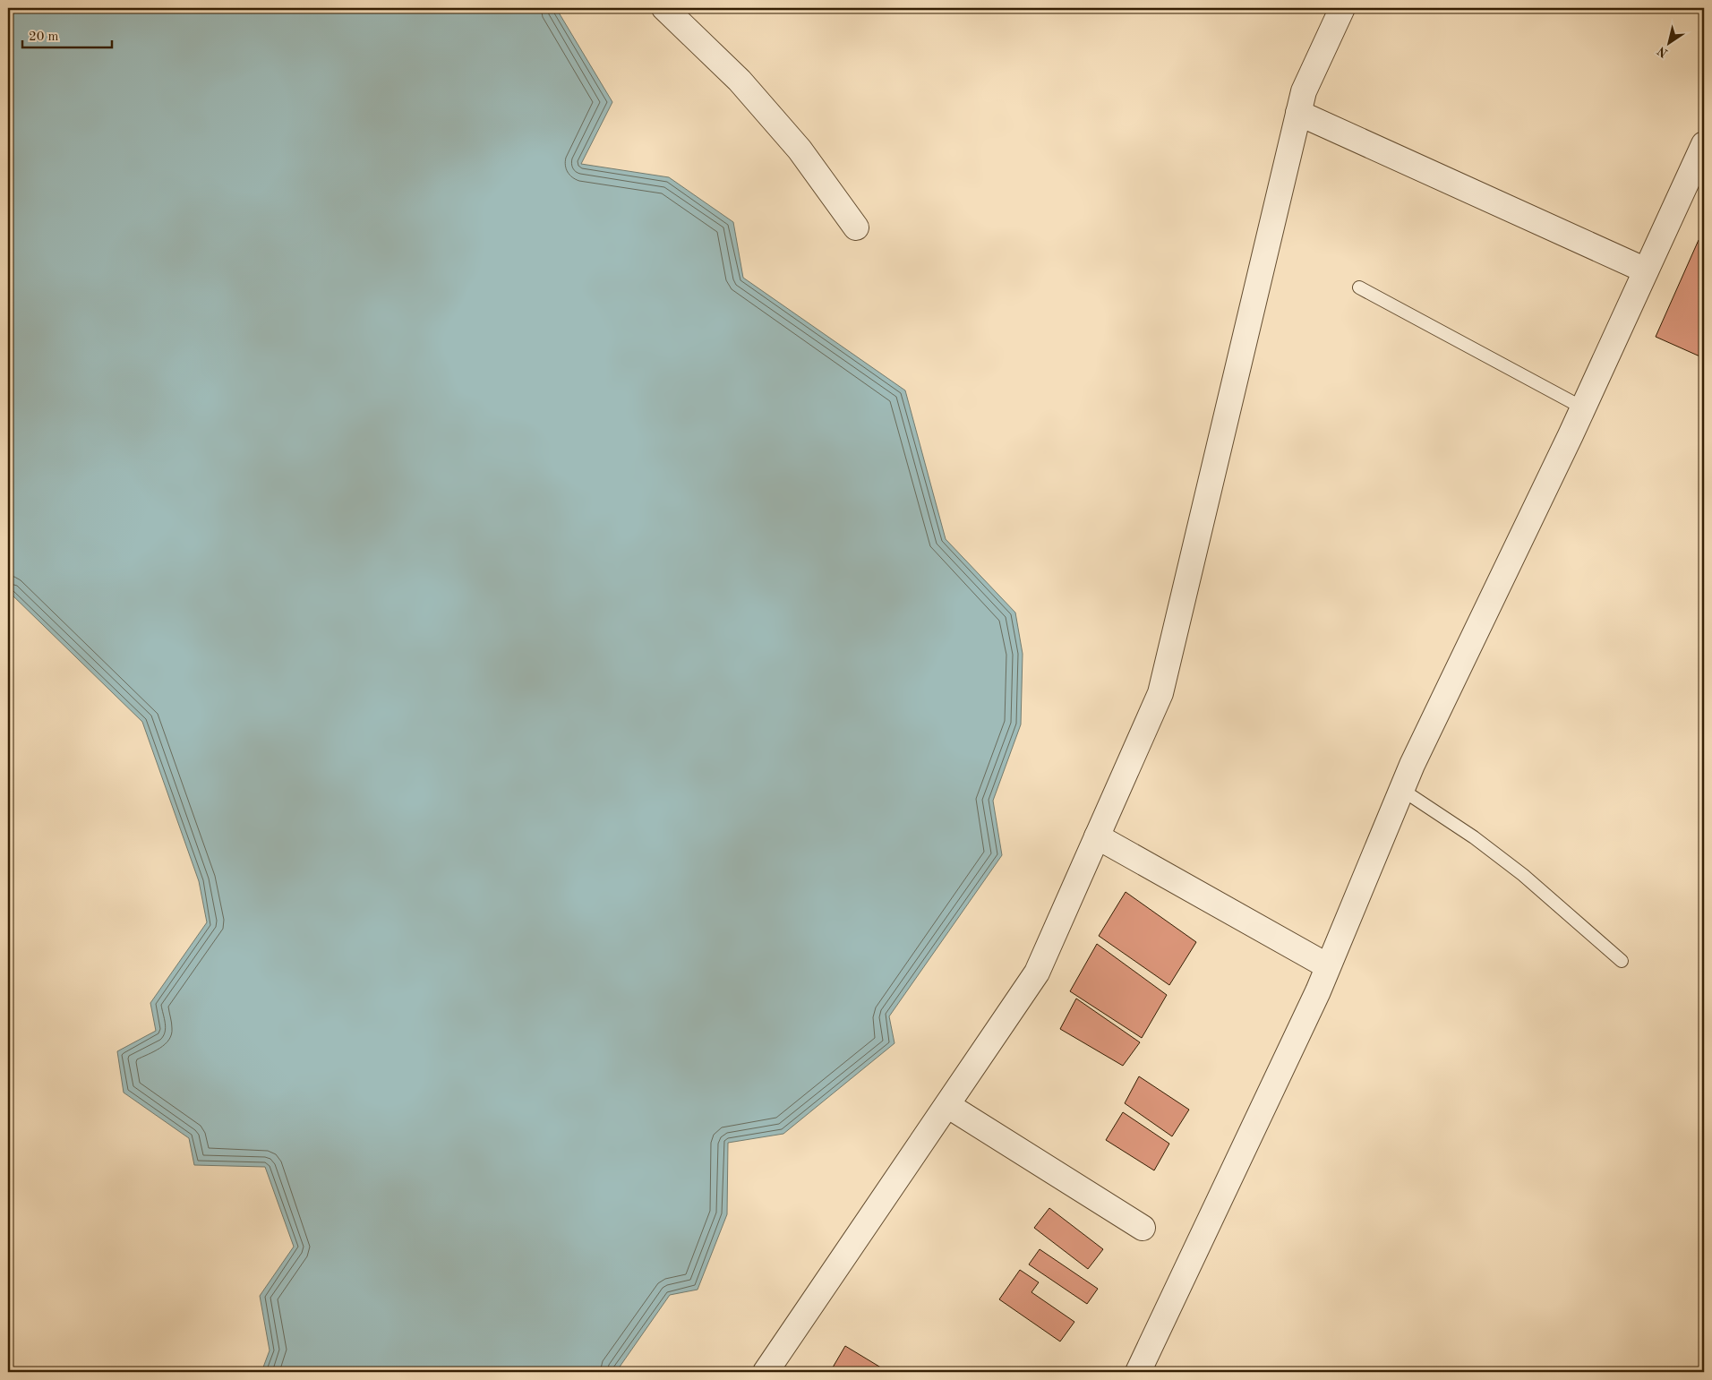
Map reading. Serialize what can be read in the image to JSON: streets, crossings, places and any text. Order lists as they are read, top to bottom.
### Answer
{
  "scale_bar": "20 m",
  "north": "bottom left"
}
